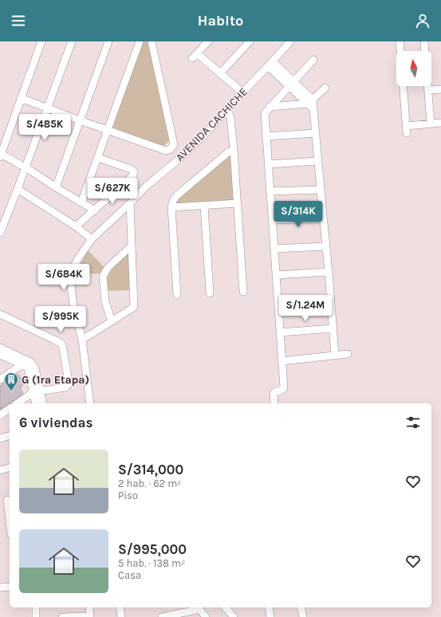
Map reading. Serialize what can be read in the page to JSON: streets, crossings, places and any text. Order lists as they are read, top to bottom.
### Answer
{
  "streets": {
    "street": ["AVENIDA CACHICHE"]
  },
  "places": {
    "building": ["G (1ra Etapa)"]
  },
  "north": "top",
  "page": {
    "header": "Habito",
    "price": [
      "S/485K",
      "S/627K",
      "S/314K",
      "S/684K",
      "S/1.24M",
      "S/995K"
    ],
    "heading": "6 viviendas",
    "list": [
      {
        "name": "S/314,000",
        "note": "2 hab. · 62 m² · Piso"
      },
      {
        "name": "S/995,000",
        "note": "5 hab. · 138 m² · Casa"
      }
    ]
  }
}
